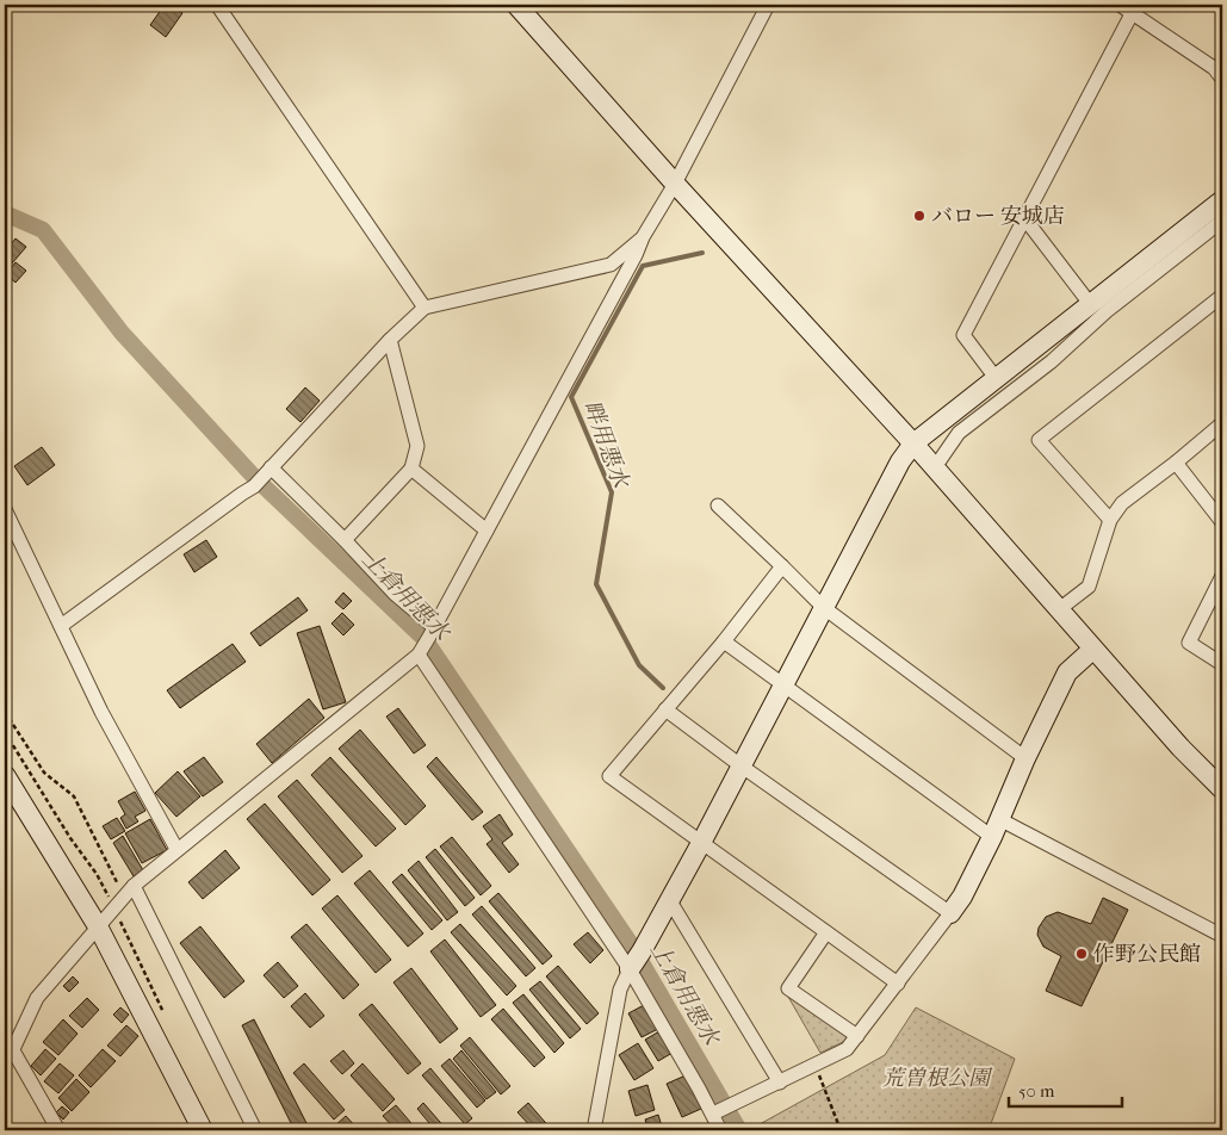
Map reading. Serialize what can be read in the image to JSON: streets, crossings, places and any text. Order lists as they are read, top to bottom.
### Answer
{
  "water": ["畔用悪水", "上倉用悪水"],
  "parks": ["荒曽根公園"],
  "places": ["バロー 安城店", "作野公民館"],
  "scale_bar": "50 m"
}
